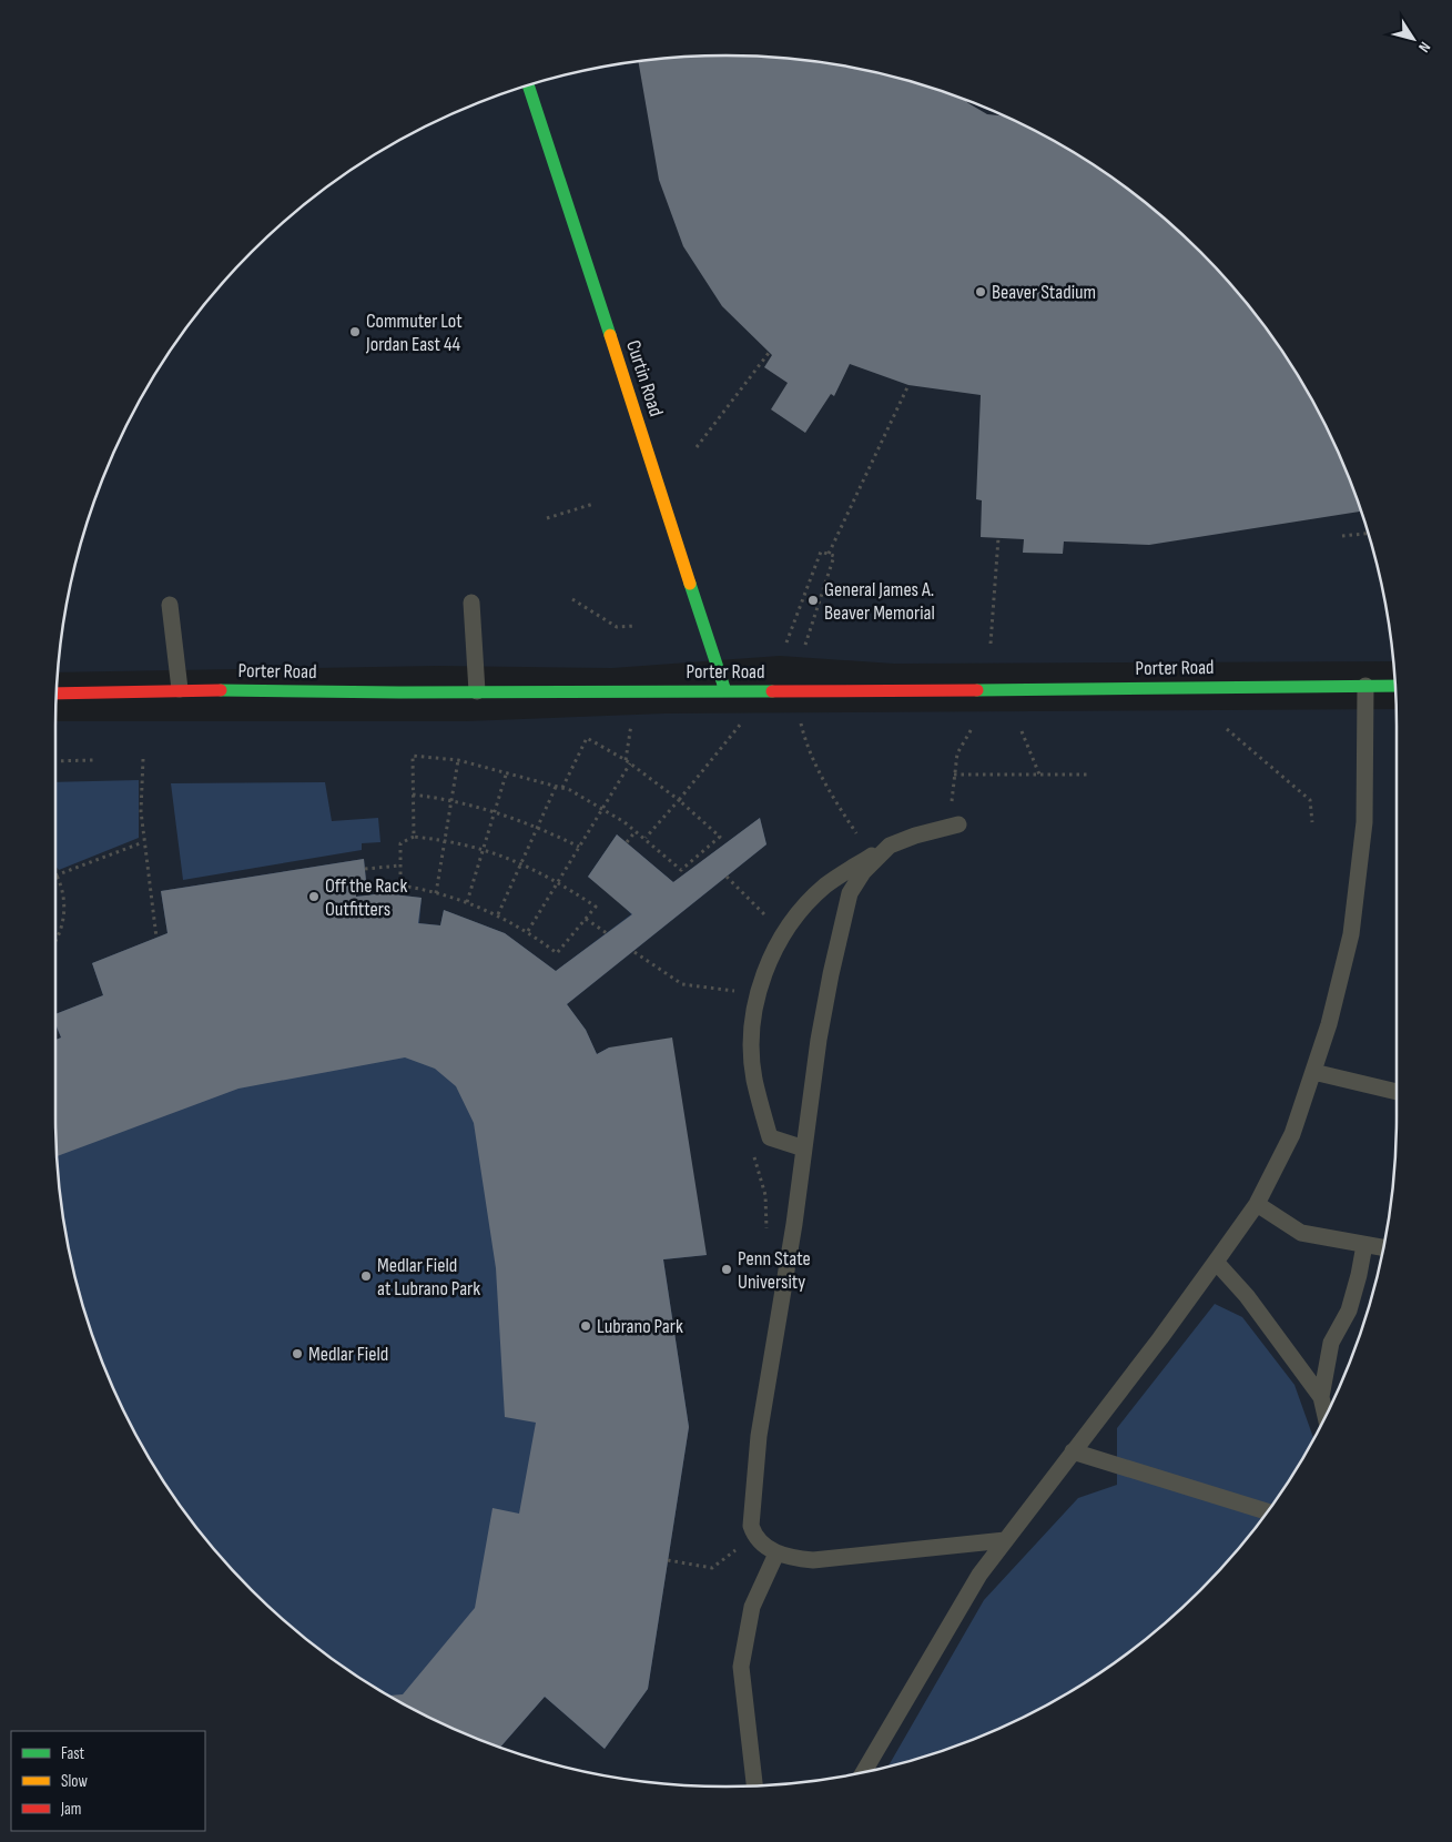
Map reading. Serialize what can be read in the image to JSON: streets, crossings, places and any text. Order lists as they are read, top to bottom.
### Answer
{
  "streets": {
    "street": ["Curtin Road", "Porter Road"]
  },
  "crossings": [
    ["Curtin Road", "Porter Road"]
  ],
  "places": [
    "Beaver Stadium",
    "Commuter Lot Jordan East 44",
    "General James A. Beaver Memorial",
    "Off the Rack Outfitters",
    "Penn State University",
    "Medlar Field at Lubrano Park",
    "Lubrano Park",
    "Medlar Field"
  ],
  "legend": ["Fast", "Slow", "Jam"],
  "north": "bottom right"
}
